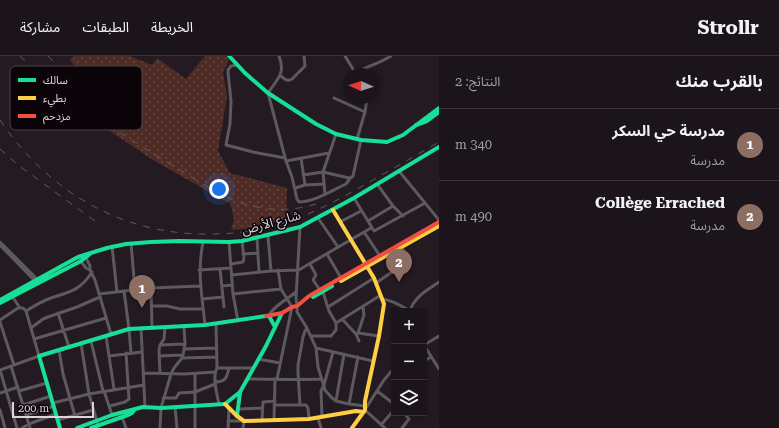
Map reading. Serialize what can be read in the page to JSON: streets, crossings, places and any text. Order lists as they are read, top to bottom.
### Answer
{
  "streets": {
    "street": ["شارع الأرض"]
  },
  "legend": ["سالك", "بطيء", "مزدحم"],
  "scale_bar": "200 m",
  "north": "left",
  "page": {
    "header": "Strollr",
    "nav": ["الخريطة", "الطبقات", "مشاركة"],
    "heading": ["بالقرب منك", "النتائج: 2"],
    "list": [
      {
        "mark": "1",
        "name": "مدرسة حي السكر",
        "note": "مدرسة",
        "value": "340 m"
      },
      {
        "mark": "2",
        "name": "Collège Errached",
        "note": "مدرسة",
        "value": "490 m"
      }
    ],
    "pins": ["2", "1"],
    "map_buttons": ["+", "−"],
    "scale": "200 m"
  }
}
